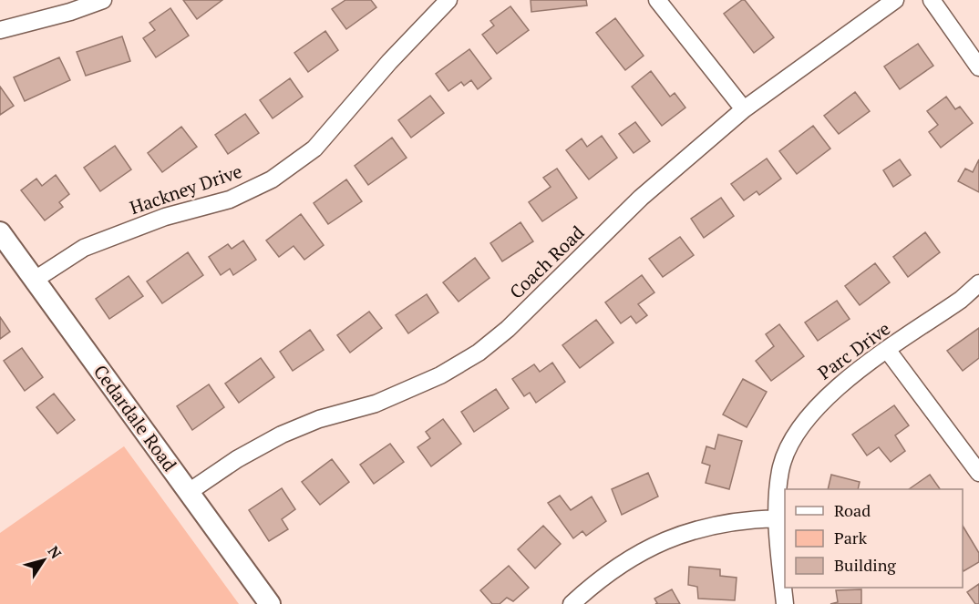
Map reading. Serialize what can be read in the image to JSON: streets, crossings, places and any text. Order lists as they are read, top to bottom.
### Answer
{
  "streets": {
    "street": [
      "Hackney Drive",
      "Coach Road",
      "Parc Drive",
      "Cedardale Road"
    ]
  },
  "crossings": [
    ["Hackney Drive", "Cedardale Road"],
    ["Coach Road", "Cedardale Road"]
  ],
  "legend": ["Road", "Park", "Building"],
  "north": "top right"
}
